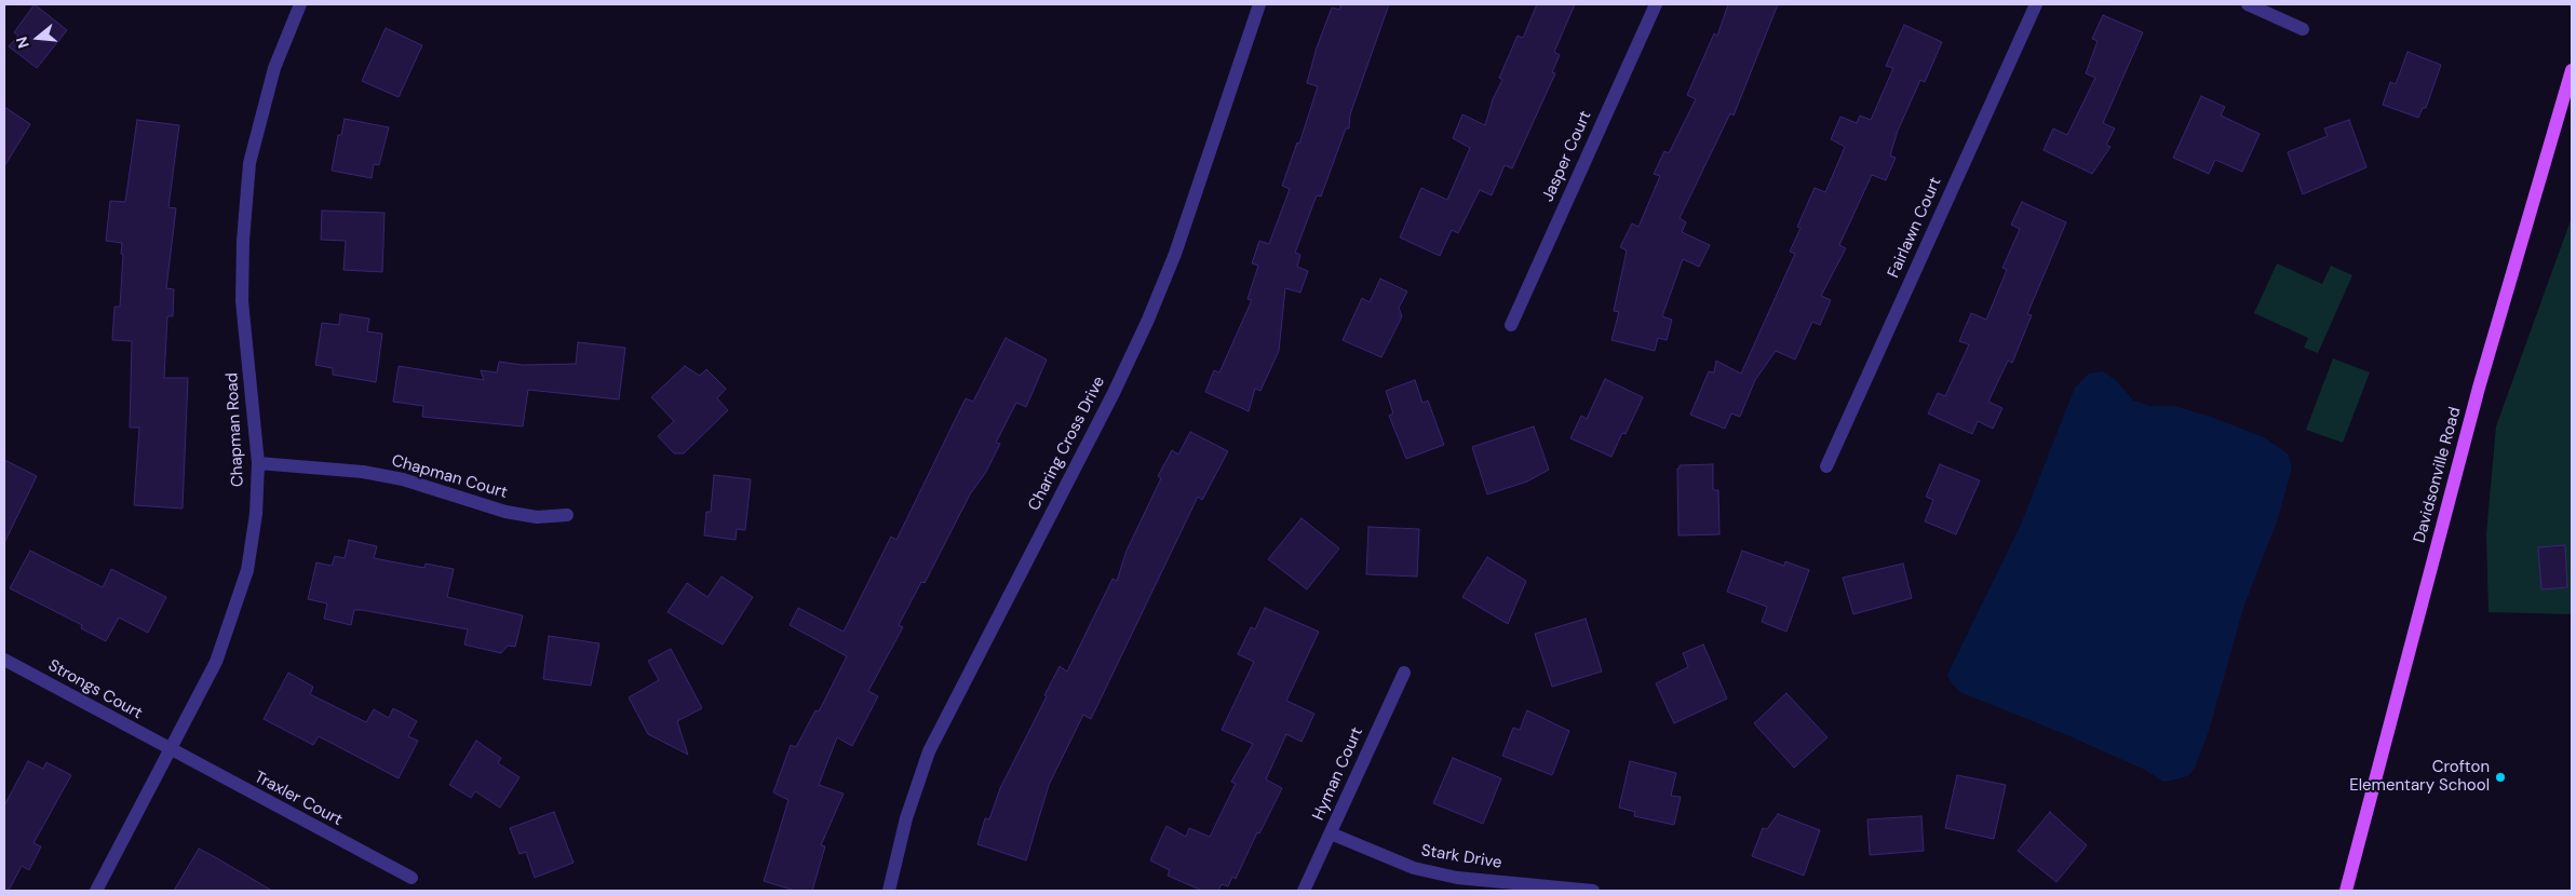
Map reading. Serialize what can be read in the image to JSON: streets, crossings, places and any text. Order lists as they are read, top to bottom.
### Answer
{
  "streets": {
    "main road": ["Davidsonville Road"],
    "street": [
      "Jasper Court",
      "Fairlawn Court",
      "Chapman Road",
      "Charing Cross Drive",
      "Chapman Court",
      "Strongs Court",
      "Hyman Court",
      "Traxler Court",
      "Stark Drive"
    ]
  },
  "crossings": [
    ["Chapman Road", "Chapman Court"],
    ["Chapman Road", "Strongs Court"],
    ["Chapman Road", "Traxler Court"],
    ["Strongs Court", "Traxler Court"],
    ["Hyman Court", "Stark Drive"]
  ],
  "places": ["Crofton Elementary School"],
  "north": "left"
}
